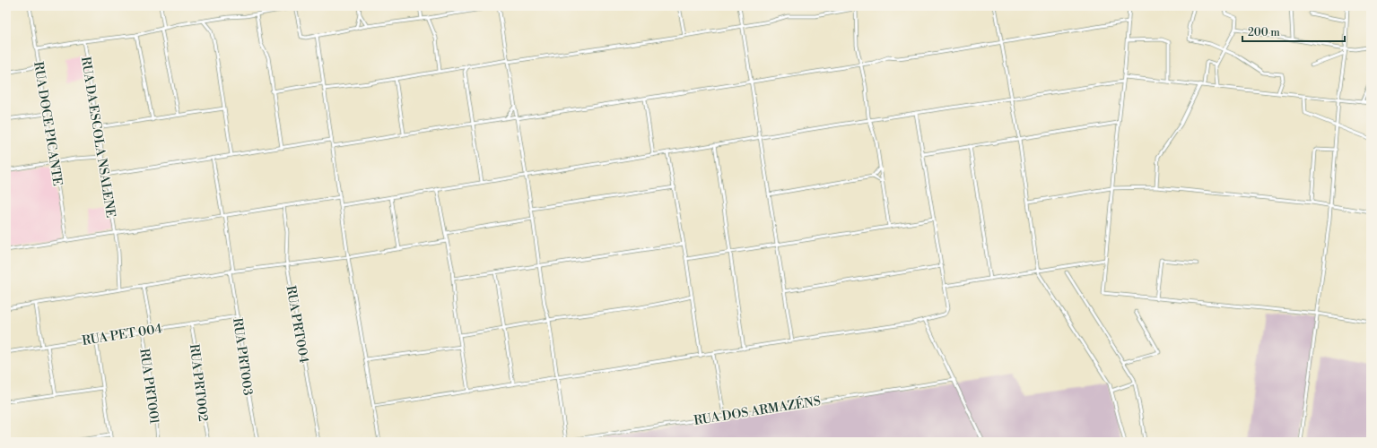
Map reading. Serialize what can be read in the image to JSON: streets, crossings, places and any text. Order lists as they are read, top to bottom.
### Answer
{
  "streets": {
    "street": [
      "RUA DOCE PICANTE",
      "RUA DA ESCOLA NSALENE",
      "RUA PRT004",
      "RUA PET 004",
      "RUA PRT003",
      "RUA PRT002",
      "RUA PRT001",
      "RUA DOS ARMAZÉNS"
    ]
  },
  "crossings": [
    ["RUA PET 004", "RUA PRT003"],
    ["RUA PET 004", "RUA PRT002"],
    ["RUA PET 004", "RUA PRT001"]
  ],
  "scale_bar": "200 m"
}
